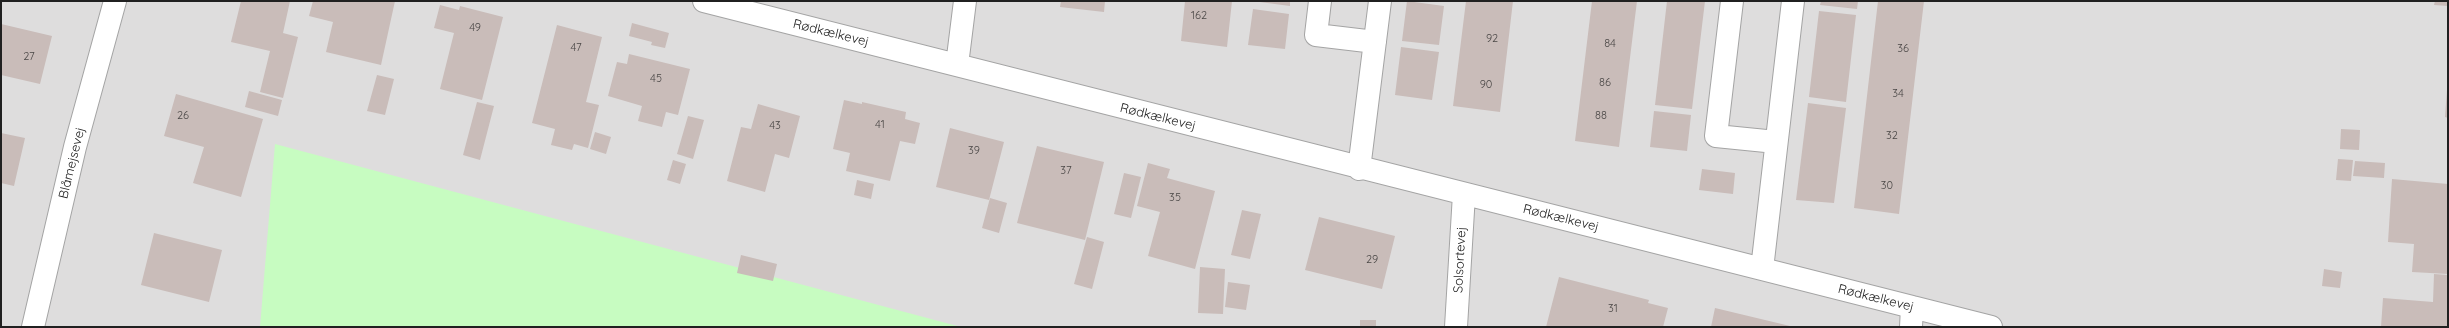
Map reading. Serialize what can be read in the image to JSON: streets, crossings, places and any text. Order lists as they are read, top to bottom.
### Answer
{
  "streets": {
    "street": ["Rødkælkevej", "Blåmejsevej", "Solsortevej"]
  },
  "crossings": [
    ["Rødkælkevej", "Solsortevej"]
  ],
  "house_numbers": [
    "162",
    "49",
    "92",
    "84",
    "47",
    "36",
    "27",
    "45",
    "86",
    "90",
    "34",
    "26",
    "88",
    "41",
    "43",
    "32",
    "39",
    "37",
    "30",
    "35",
    "29",
    "31"
  ]
}
